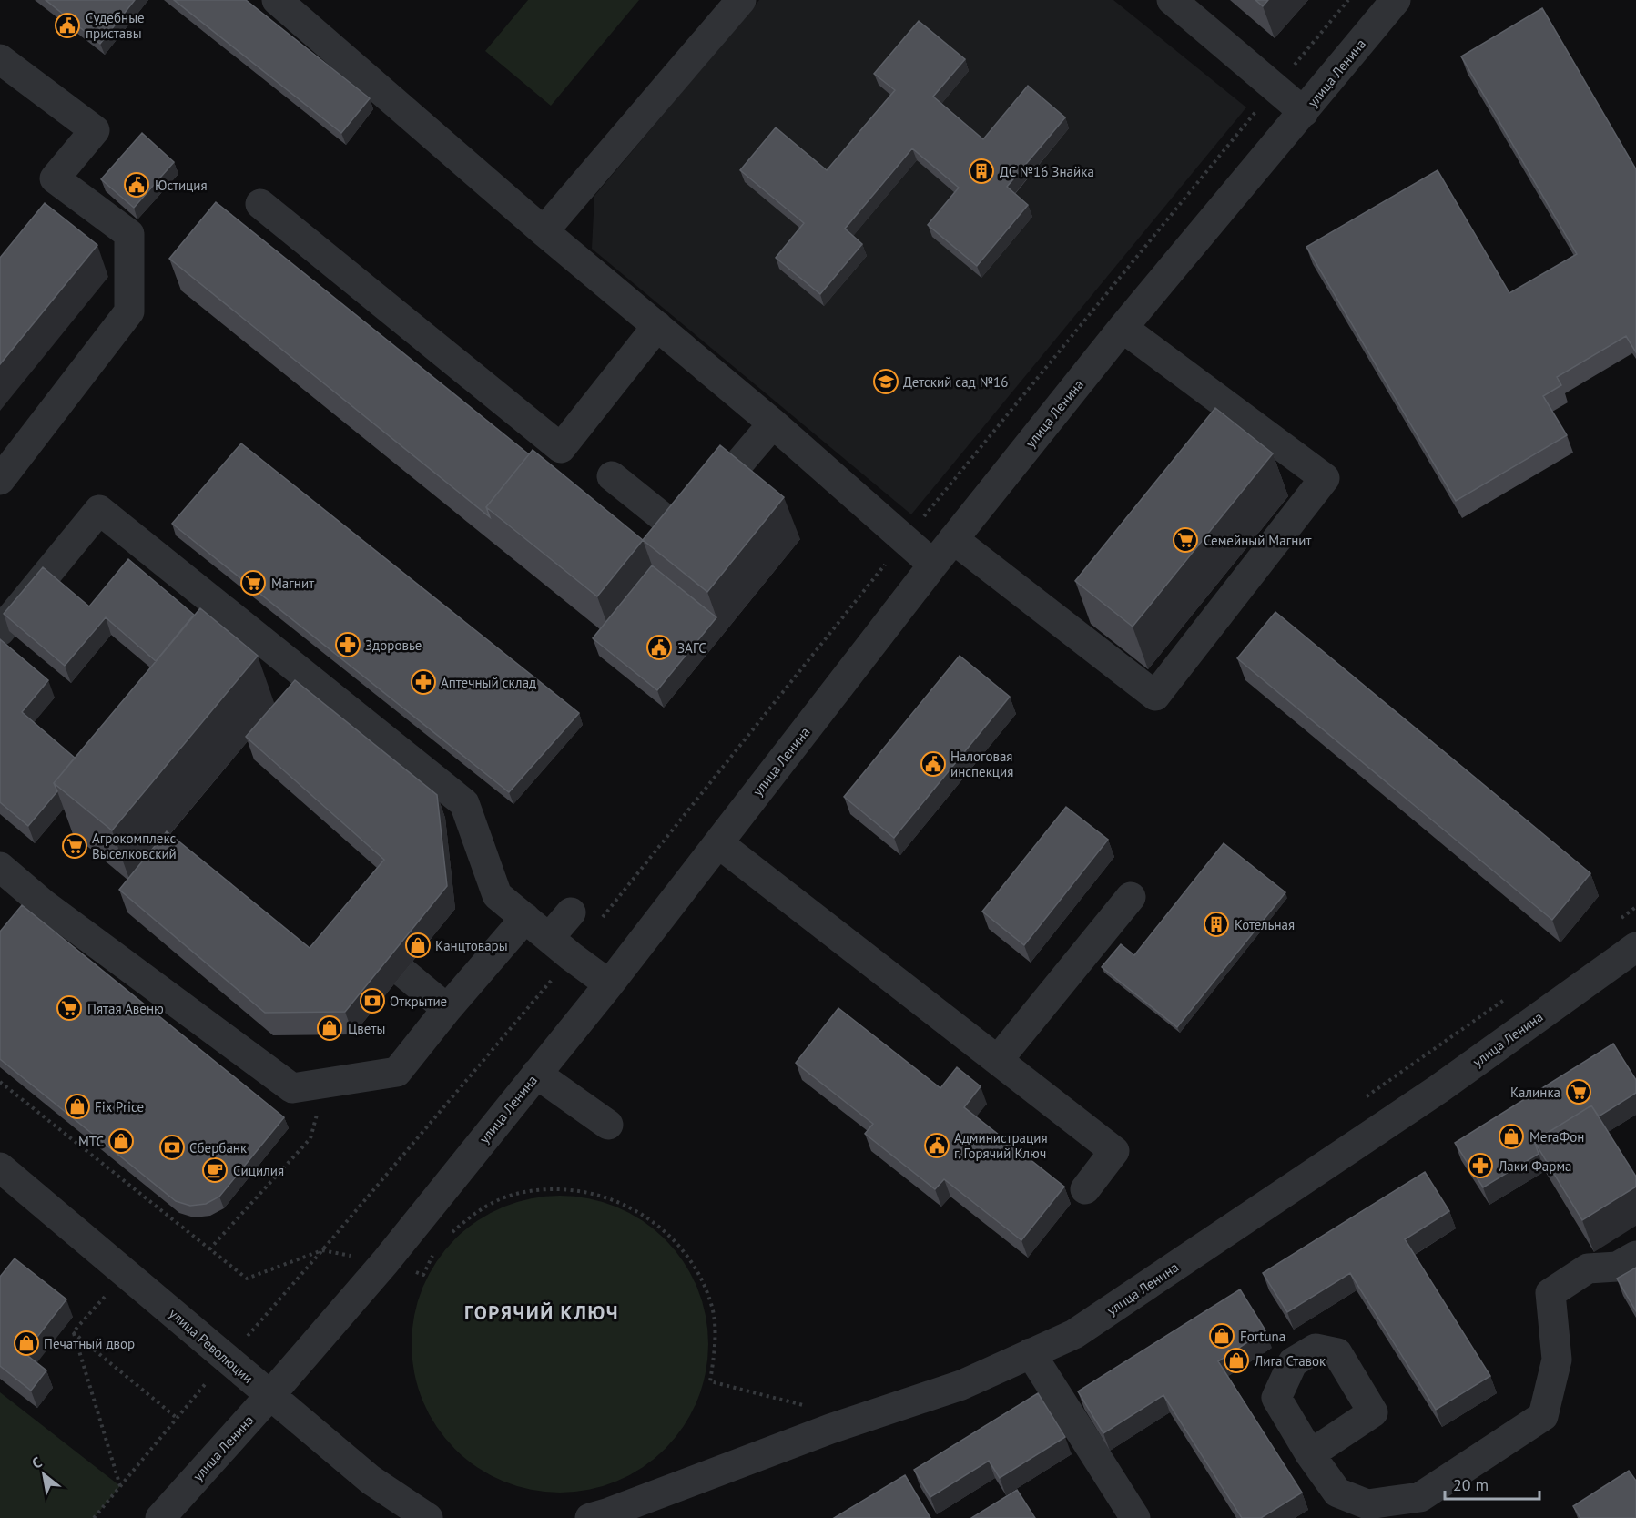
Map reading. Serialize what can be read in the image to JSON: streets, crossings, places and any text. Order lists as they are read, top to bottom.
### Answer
{
  "streets": {
    "street": ["улица Ленина", "улица Революции"]
  },
  "crossings": [
    ["улица Ленина", "улица Революции"]
  ],
  "districts": ["ГОРЯЧИЙ КЛЮЧ"],
  "places": {
    "public building": [
      "Судебные приставы",
      "Юстиция",
      "ЗАГС",
      "Налоговая инспекция",
      "Администрация г. Горячий Ключ"
    ],
    "building": ["ДС №16 Знайка", "Котельная"],
    "school or university": ["Детский сад №16"],
    "supermarket": [
      "Семейный Магнит",
      "Магнит",
      "Агрокомплекс Выселковский",
      "Пятая Авеню",
      "Калинка"
    ],
    "pharmacy": ["Здоровье", "Аптечный склад", "Лаки Фарма"],
    "shop": [
      "Канцтовары",
      "Цветы",
      "Fix Price",
      "МегаФон",
      "МТС",
      "Fortuna",
      "Печатный двор",
      "Лига Ставок"
    ],
    "bank": ["Открытие", "Сбербанк"],
    "cafe": ["Сицилия"]
  },
  "scale_bar": "20 m",
  "north": "top left"
}
